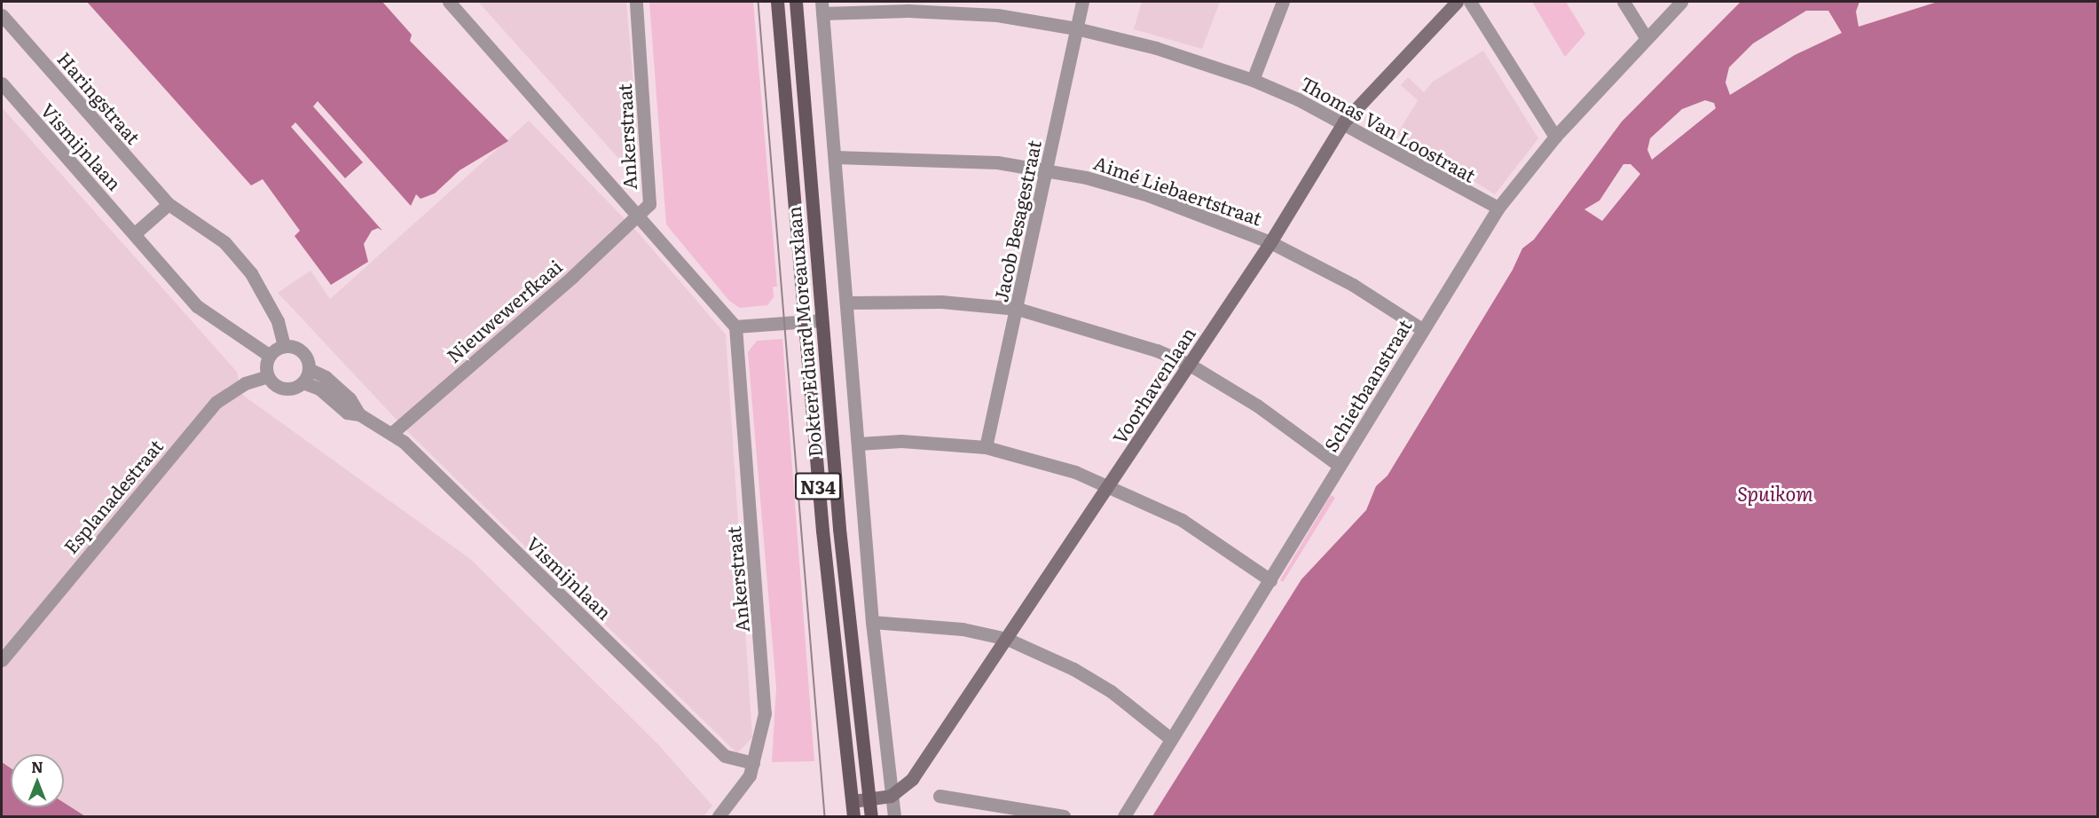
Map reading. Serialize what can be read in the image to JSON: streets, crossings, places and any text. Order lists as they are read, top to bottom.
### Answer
{
  "streets": {
    "main road": ["Dokter Eduard Moreauxlaan", "N34"],
    "street": [
      "Haringstraat",
      "Thomas Van Loostraat",
      "Ankerstraat",
      "Vismijnlaan",
      "Aimé Liebaertstraat",
      "Jacob Besagestraat",
      "Nieuwewerfkaai",
      "Voorhavenlaan",
      "Schietbaanstraat",
      "Esplanadestraat"
    ]
  },
  "crossings": [
    ["Thomas Van Loostraat", "Jacob Besagestraat"],
    ["Thomas Van Loostraat", "Voorhavenlaan"],
    ["Thomas Van Loostraat", "Schietbaanstraat"],
    ["Ankerstraat", "Vismijnlaan"],
    ["Ankerstraat", "Nieuwewerfkaai"],
    ["Vismijnlaan", "Nieuwewerfkaai"],
    ["Vismijnlaan", "Esplanadestraat"],
    ["Aimé Liebaertstraat", "Jacob Besagestraat"],
    ["Aimé Liebaertstraat", "Voorhavenlaan"],
    ["Aimé Liebaertstraat", "Schietbaanstraat"]
  ],
  "water": ["Spuikom"],
  "north": "top"
}
